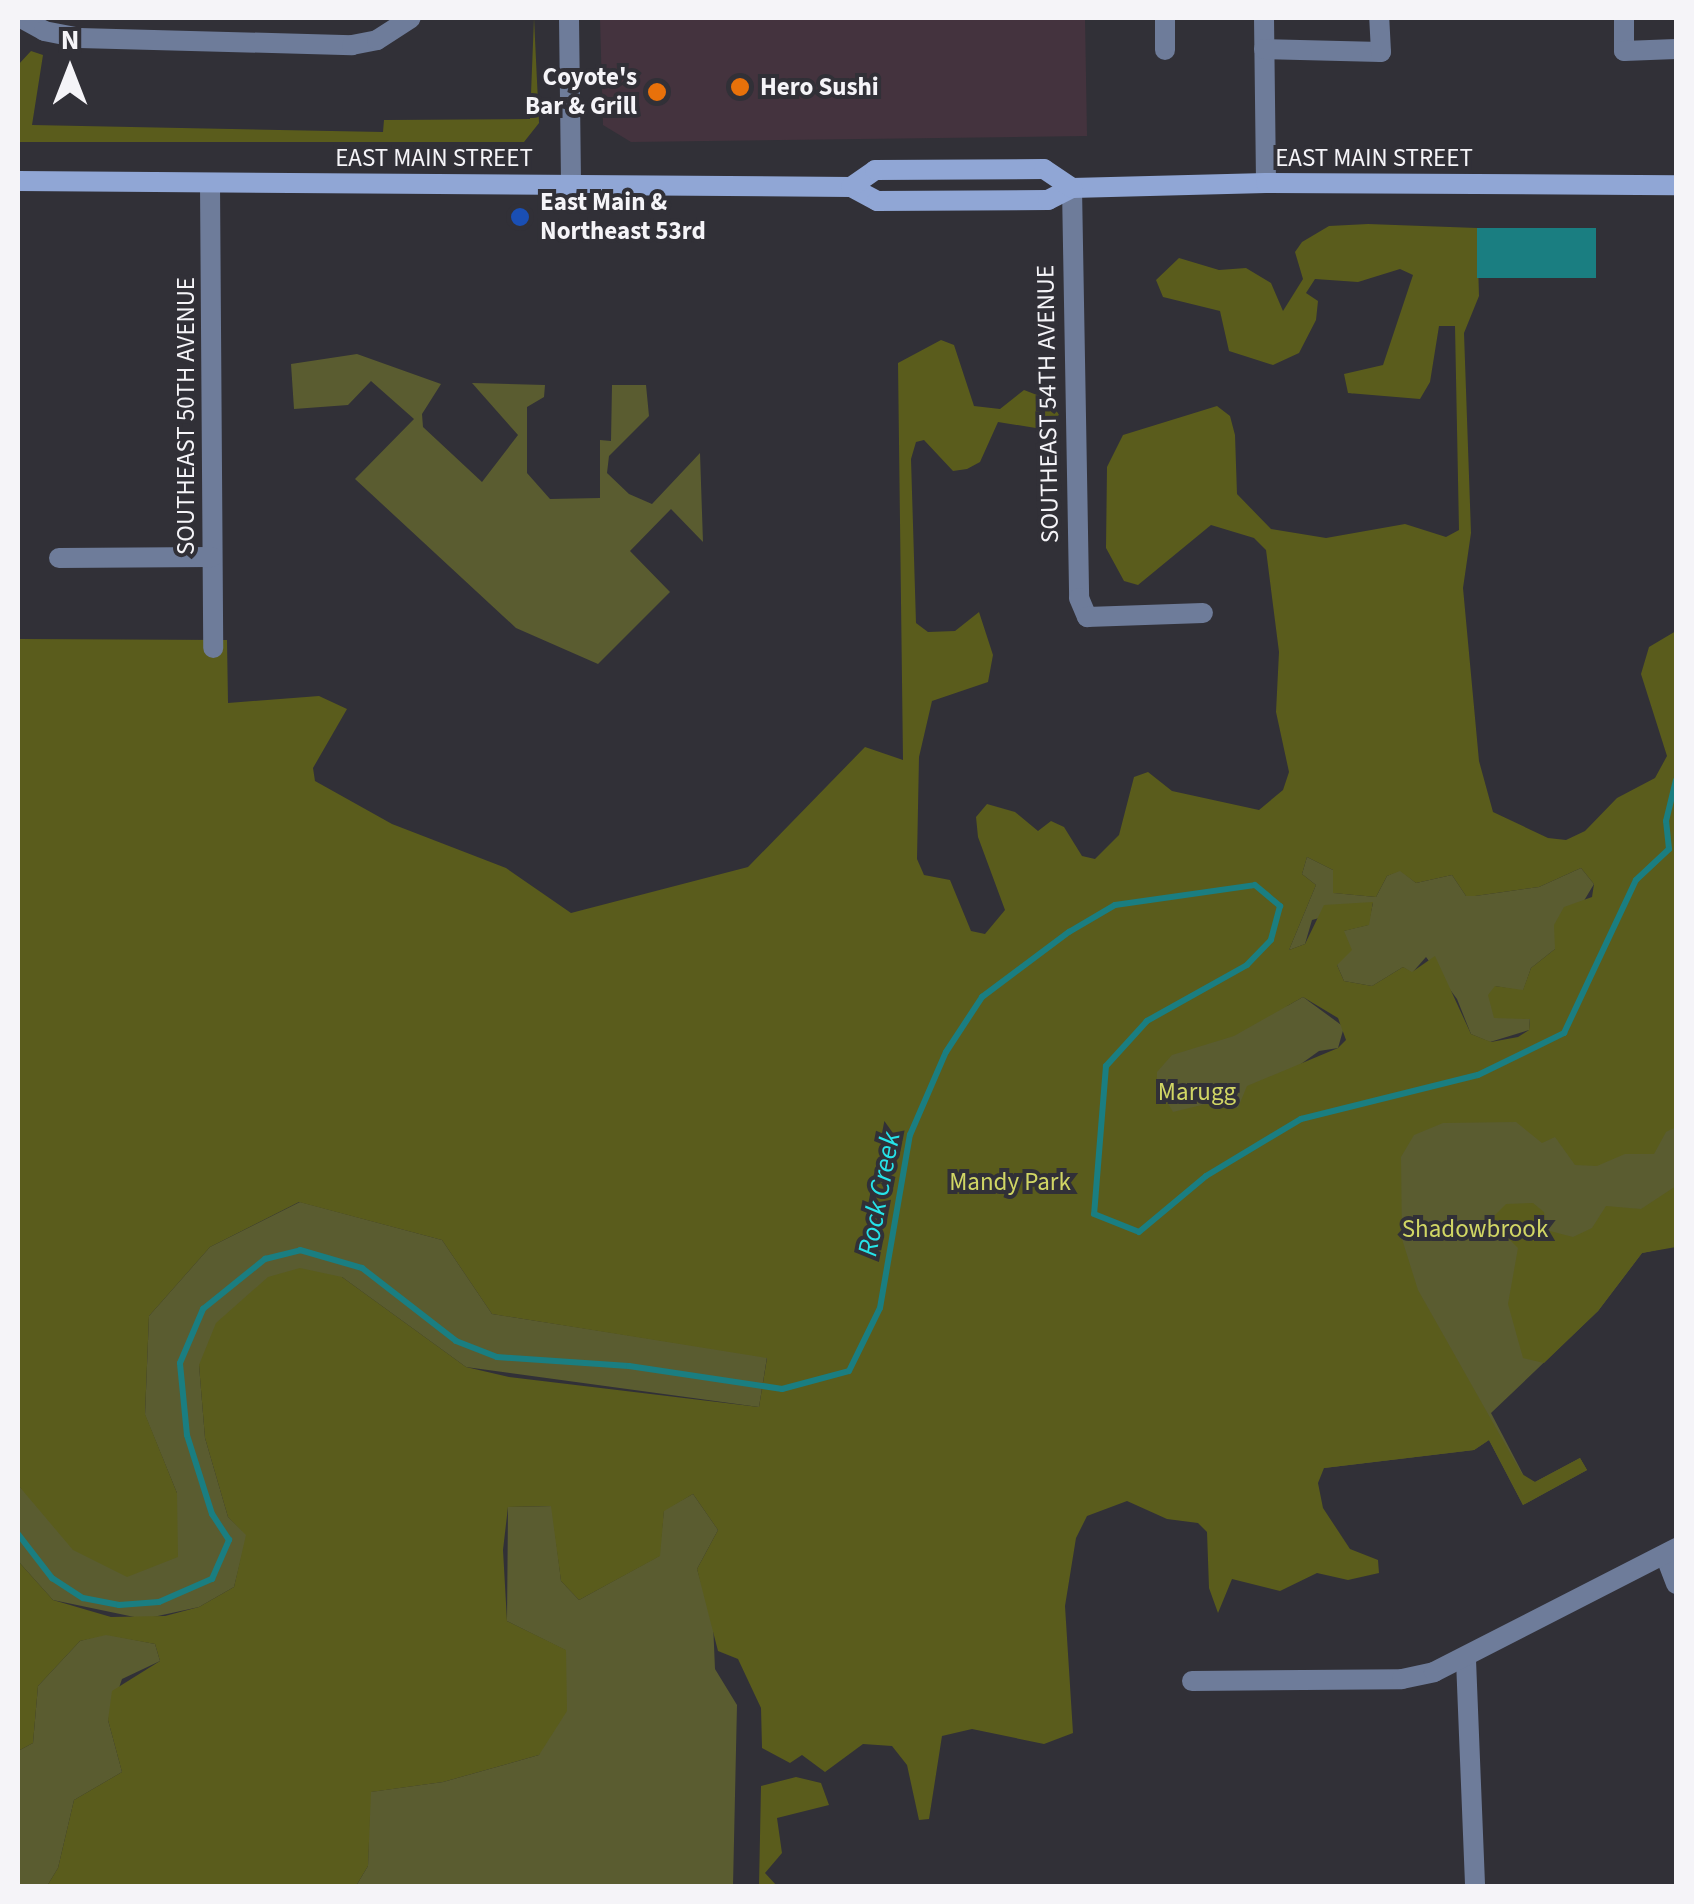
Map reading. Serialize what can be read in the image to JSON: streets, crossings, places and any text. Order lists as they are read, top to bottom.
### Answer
{
  "streets": {
    "main road": ["EAST MAIN STREET"],
    "street": ["SOUTHEAST 54TH AVENUE", "SOUTHEAST 50TH AVENUE"]
  },
  "crossings": [
    ["EAST MAIN STREET", "SOUTHEAST 54TH AVENUE"],
    ["EAST MAIN STREET", "SOUTHEAST 50TH AVENUE"]
  ],
  "water": ["Rock Creek"],
  "parks": ["Marugg", "Mandy Park", "Shadowbrook"],
  "places": ["Hero Sushi", "Coyote's Bar & Grill", "East Main & Northeast 53rd"],
  "north": "top"
}
